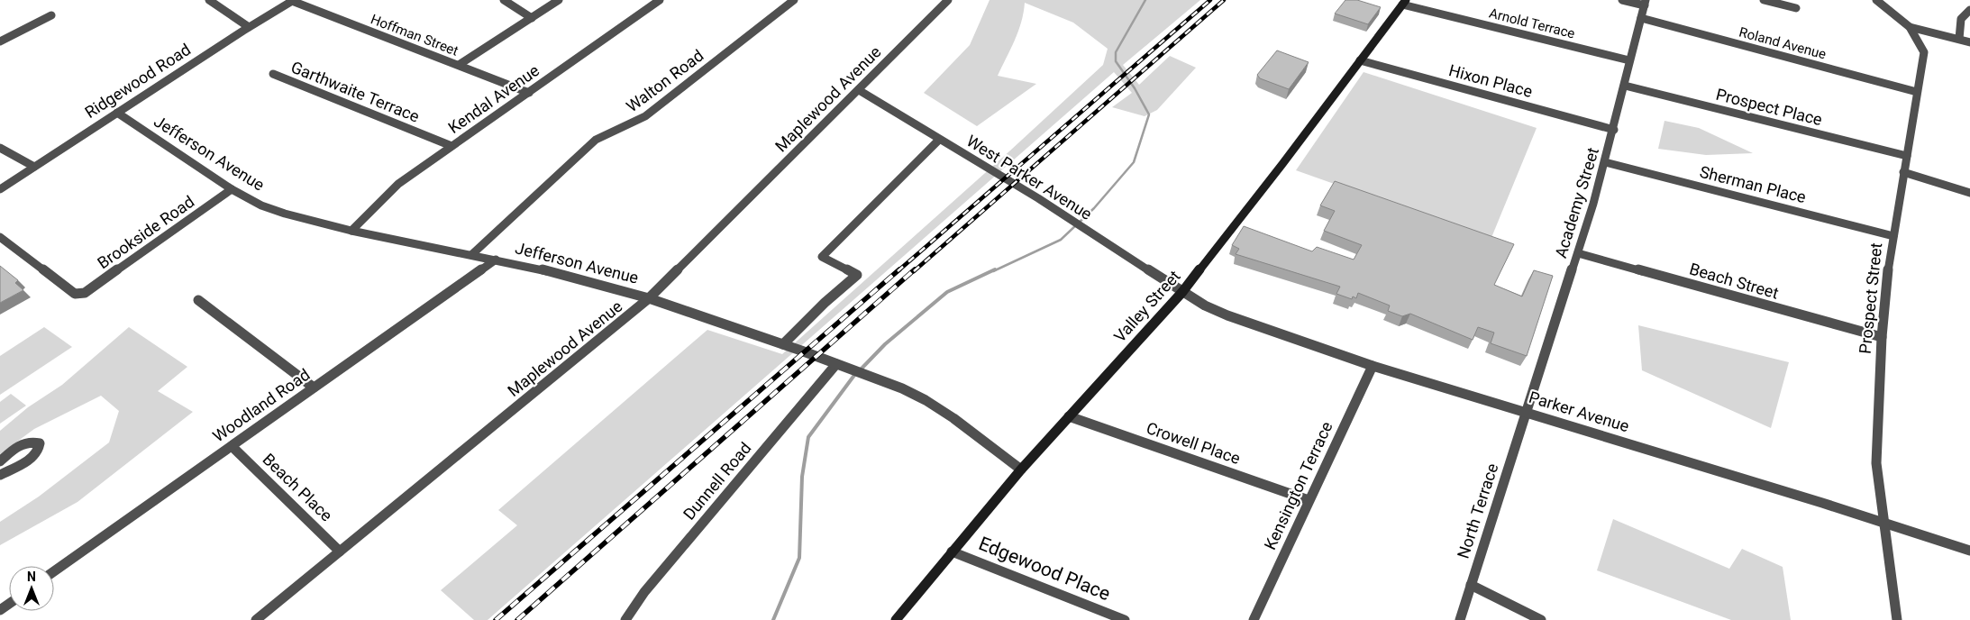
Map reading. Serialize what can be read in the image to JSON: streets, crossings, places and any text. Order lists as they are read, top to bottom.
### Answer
{
  "streets": {
    "main road": ["Valley Street"],
    "street": [
      "Arnold Terrace",
      "Hoffman Street",
      "Roland Avenue",
      "Ridgewood Road",
      "Walton Road",
      "Hixon Place",
      "Garthwaite Terrace",
      "Kendal Avenue",
      "Maplewood Avenue",
      "Prospect Place",
      "Jefferson Avenue",
      "West Parker Avenue",
      "Sherman Place",
      "Academy Street",
      "Brookside Road",
      "Beach Street",
      "Prospect Street",
      "Woodland Road",
      "Parker Avenue",
      "Crowell Place",
      "Dunnell Road",
      "Kensington Terrace",
      "Beach Place",
      "North Terrace",
      "Edgewood Place"
    ]
  },
  "crossings": [
    ["Arnold Terrace", "Academy Street"],
    ["Arnold Terrace", "Valley Street"],
    ["Hoffman Street", "Ridgewood Road"],
    ["Hoffman Street", "Kendal Avenue"],
    ["Roland Avenue", "Academy Street"],
    ["Roland Avenue", "Prospect Street"],
    ["Ridgewood Road", "Jefferson Avenue"],
    ["Walton Road", "Jefferson Avenue"],
    ["Hixon Place", "Academy Street"],
    ["Hixon Place", "Valley Street"],
    ["Garthwaite Terrace", "Kendal Avenue"],
    ["Kendal Avenue", "Jefferson Avenue"],
    ["Maplewood Avenue", "Jefferson Avenue"],
    ["Maplewood Avenue", "West Parker Avenue"],
    ["Maplewood Avenue", "Beach Place"],
    ["Prospect Place", "Academy Street"],
    ["Prospect Place", "Prospect Street"],
    ["Jefferson Avenue", "Brookside Road"],
    ["Jefferson Avenue", "Valley Street"],
    ["Jefferson Avenue", "Woodland Road"],
    ["Jefferson Avenue", "Dunnell Road"],
    ["West Parker Avenue", "Valley Street"],
    ["West Parker Avenue", "Parker Avenue"],
    ["Sherman Place", "Academy Street"],
    ["Sherman Place", "Prospect Street"],
    ["Academy Street", "Beach Street"],
    ["Academy Street", "Parker Avenue"],
    ["Academy Street", "North Terrace"],
    ["Beach Street", "Prospect Street"],
    ["Prospect Street", "Parker Avenue"],
    ["Valley Street", "Parker Avenue"],
    ["Valley Street", "Crowell Place"],
    ["Valley Street", "Edgewood Place"],
    ["Woodland Road", "Beach Place"],
    ["Parker Avenue", "Kensington Terrace"],
    ["Parker Avenue", "North Terrace"],
    ["Crowell Place", "Kensington Terrace"]
  ],
  "north": "top"
}
